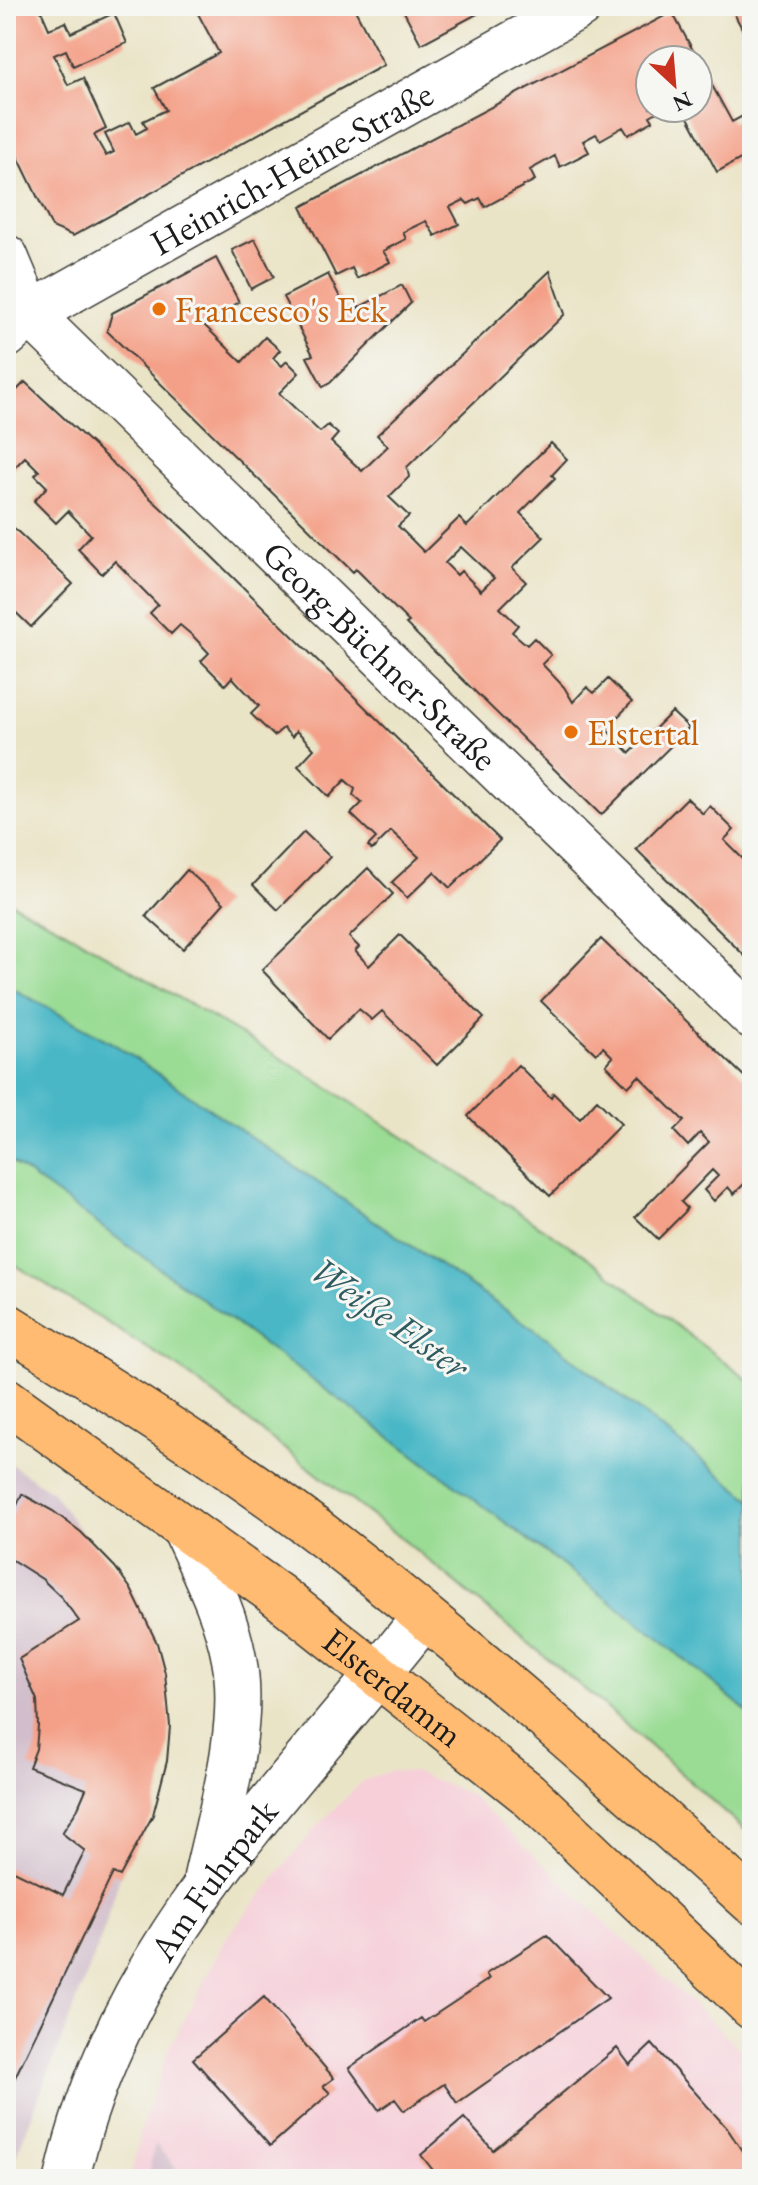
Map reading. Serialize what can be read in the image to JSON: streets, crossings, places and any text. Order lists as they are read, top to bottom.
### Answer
{
  "streets": {
    "main road": ["Elsterdamm"],
    "street": ["Heinrich-Heine-Straße", "Georg-Büchner-Straße", "Am Fuhrpark"]
  },
  "crossings": [
    ["Heinrich-Heine-Straße", "Georg-Büchner-Straße"],
    ["Elsterdamm", "Am Fuhrpark"]
  ],
  "water": ["Weiße Elster"],
  "places": ["Francesco's Eck", "Elstertal"],
  "north": "bottom right"
}
